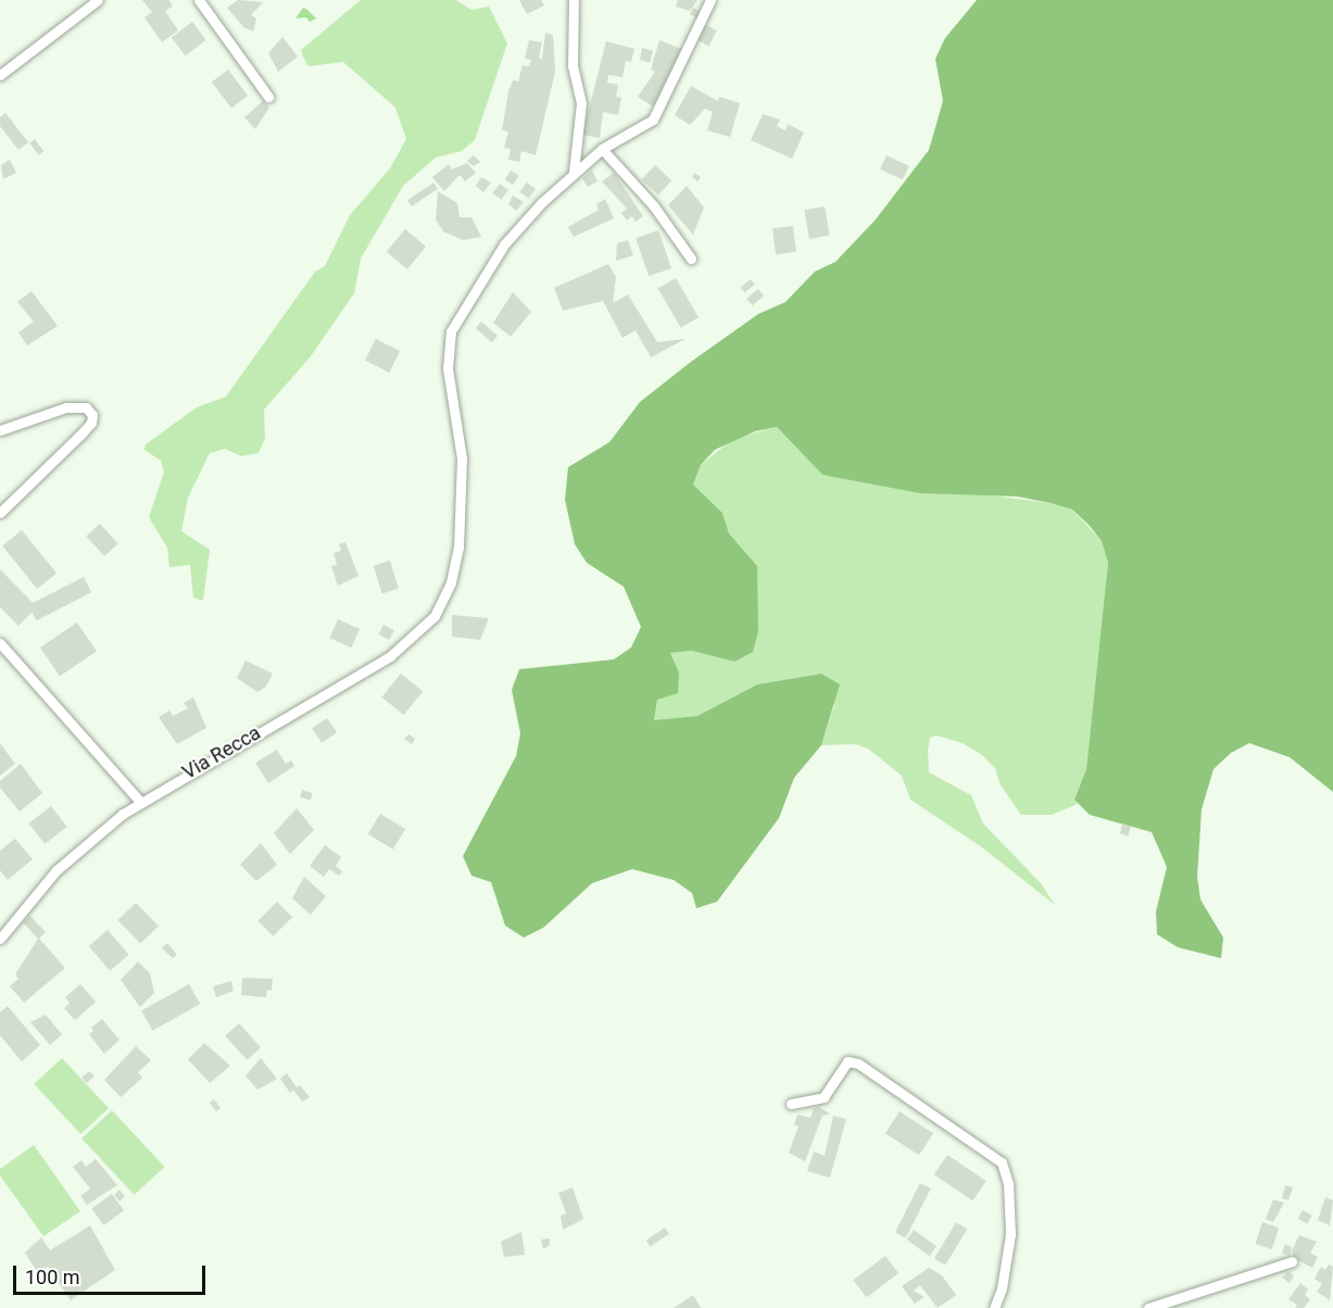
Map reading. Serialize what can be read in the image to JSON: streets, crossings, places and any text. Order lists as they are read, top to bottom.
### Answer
{
  "streets": {
    "street": ["Via Recca"]
  },
  "scale_bar": "100 m"
}
